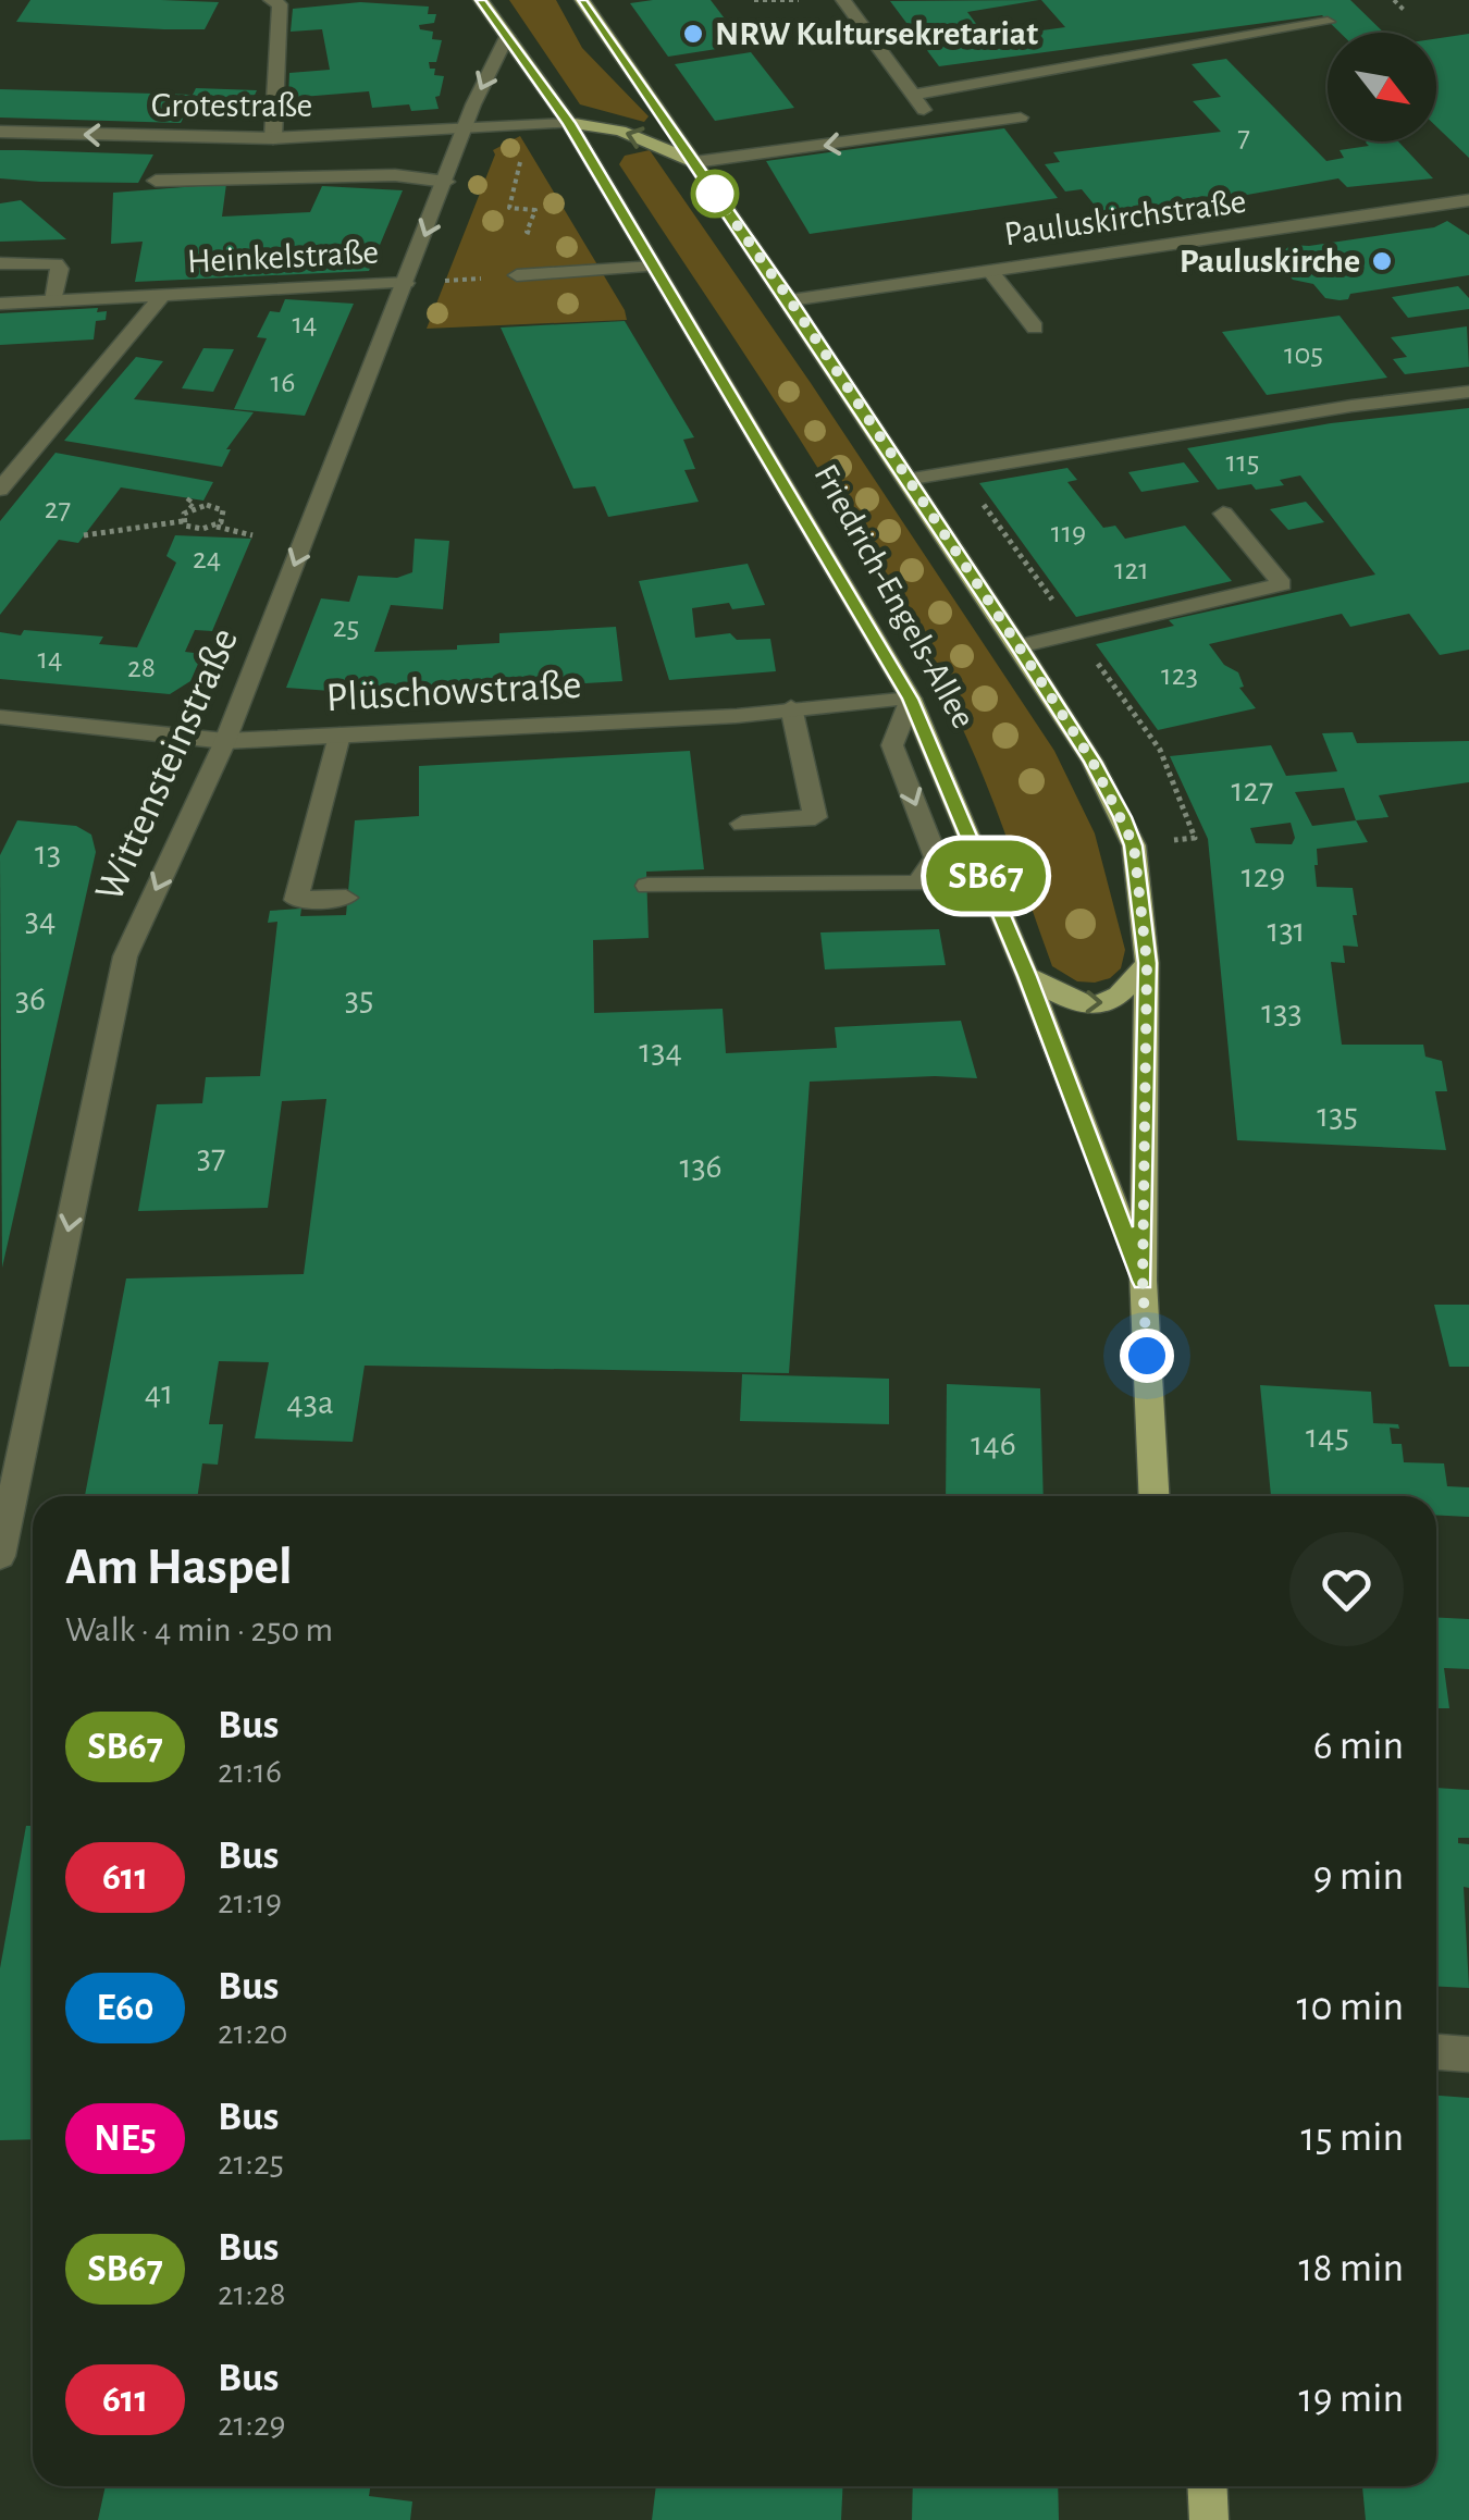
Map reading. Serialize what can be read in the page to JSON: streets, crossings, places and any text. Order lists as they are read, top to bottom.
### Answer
{
  "streets": {
    "main road": ["Friedrich-Engels-Allee"],
    "street": [
      "Grotestraße",
      "Pauluskirchstraße",
      "Heinkelstraße",
      "Plüschowstraße",
      "Wittensteinstraße"
    ]
  },
  "crossings": [
    ["Grotestraße", "Wittensteinstraße"],
    ["Pauluskirchstraße", "Friedrich-Engels-Allee"],
    ["Heinkelstraße", "Wittensteinstraße"],
    ["Friedrich-Engels-Allee", "Plüschowstraße"],
    ["Friedrich-Engels-Allee", "Wittensteinstraße"],
    ["Plüschowstraße", "Wittensteinstraße"]
  ],
  "one_way": ["Wittensteinstraße"],
  "places": ["NRW Kultursekretariat", "Pauluskirche"],
  "lines": ["bus line SB67"],
  "house_numbers": [
    "7",
    "14",
    "105",
    "16",
    "115",
    "27",
    "119",
    "24",
    "121",
    "25",
    "14",
    "28",
    "123",
    "127",
    "13",
    "129",
    "34",
    "131",
    "36",
    "35",
    "133",
    "134",
    "135",
    "37",
    "136",
    "41",
    "43a",
    "145",
    "146"
  ],
  "north": "bottom right",
  "page": {
    "on_map": "SB67",
    "heading": ["Am Haspel", "Walk · 4 min · 250 m"],
    "list": [
      {
        "mark": "SB67",
        "name": "Bus",
        "note": "21:16",
        "value": "6 min"
      },
      {
        "mark": "611",
        "name": "Bus",
        "note": "21:19",
        "value": "9 min"
      },
      {
        "mark": "E60",
        "name": "Bus",
        "note": "21:20",
        "value": "10 min"
      },
      {
        "mark": "NE5",
        "name": "Bus",
        "note": "21:25",
        "value": "15 min"
      },
      {
        "mark": "SB67",
        "name": "Bus",
        "note": "21:28",
        "value": "18 min"
      },
      {
        "mark": "611",
        "name": "Bus",
        "note": "21:29",
        "value": "19 min"
      }
    ]
  }
}
